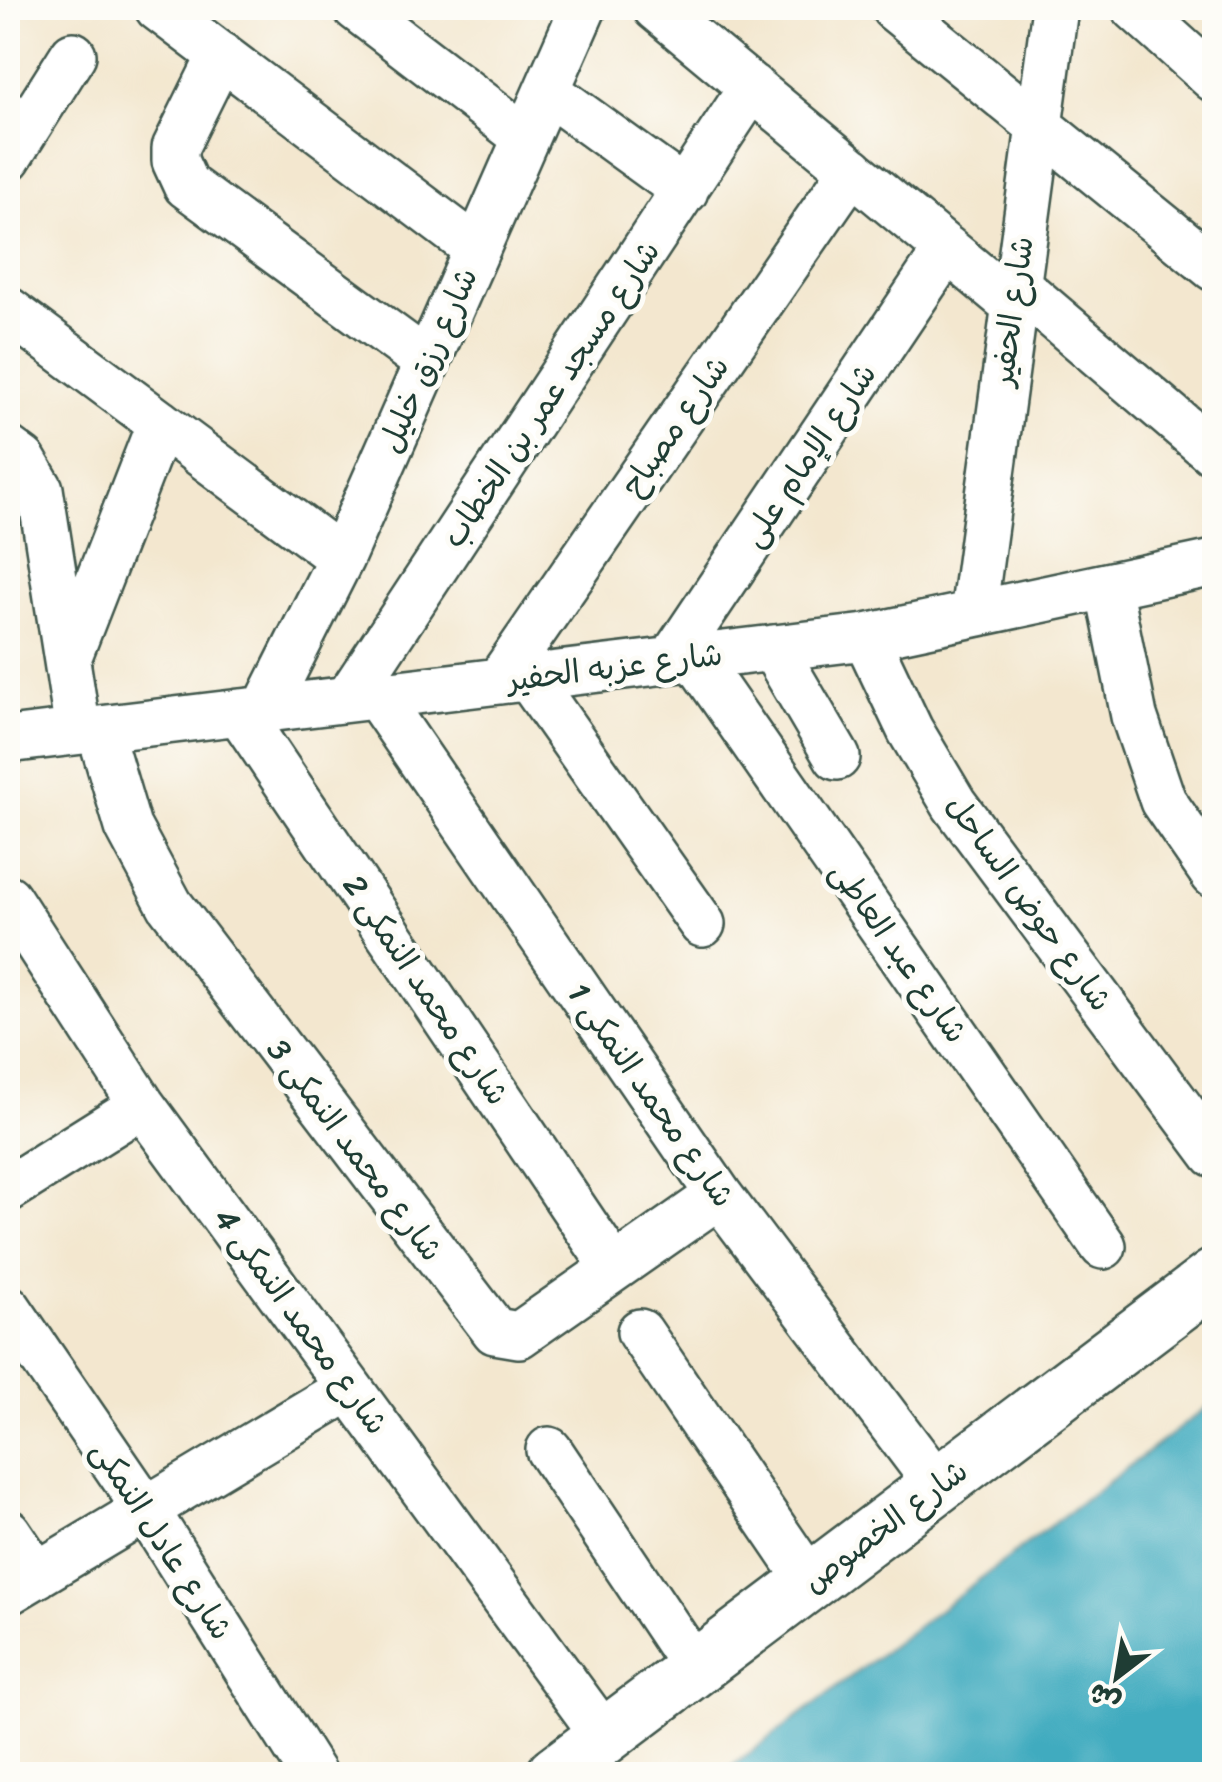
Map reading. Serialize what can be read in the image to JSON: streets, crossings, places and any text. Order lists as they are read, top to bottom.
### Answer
{
  "streets": {
    "main road": ["شارع الخصوص"],
    "street": [
      "شارع الحفير",
      "شارع رزق خليل",
      "شارع مسجد عمر بن الخطاب",
      "شارع مصباح",
      "شارع الإمام على",
      "شارع عزبه الحفير",
      "شارع حوض الساحل",
      "شارع عبد العاطى",
      "شارع محمد النمكى 2",
      "شارع محمد النمكى 1",
      "شارع محمد النمكى 3",
      "شارع محمد النمكى 4",
      "شارع عادل النمكى"
    ]
  },
  "crossings": [
    ["شارع الحفير", "شارع عزبه الحفير"],
    ["شارع رزق خليل", "شارع عزبه الحفير"],
    ["شارع رزق خليل", "شارع محمد النمكى 2"],
    ["شارع مسجد عمر بن الخطاب", "شارع عزبه الحفير"],
    ["شارع مسجد عمر بن الخطاب", "شارع محمد النمكى 1"],
    ["شارع مصباح", "شارع عزبه الحفير"],
    ["شارع الإمام على", "شارع عزبه الحفير"],
    ["شارع الإمام على", "شارع عبد العاطى"],
    ["شارع عزبه الحفير", "شارع حوض الساحل"],
    ["شارع عزبه الحفير", "شارع عبد العاطى"],
    ["شارع عزبه الحفير", "شارع محمد النمكى 2"],
    ["شارع عزبه الحفير", "شارع محمد النمكى 1"],
    ["شارع عزبه الحفير", "شارع محمد النمكى 3"],
    ["شارع محمد النمكى 2", "شارع محمد النمكى 3"],
    ["شارع محمد النمكى 1", "شارع محمد النمكى 3"],
    ["شارع محمد النمكى 1", "شارع الخصوص"],
    ["شارع محمد النمكى 4", "شارع الخصوص"]
  ],
  "north": "bottom left"
}
